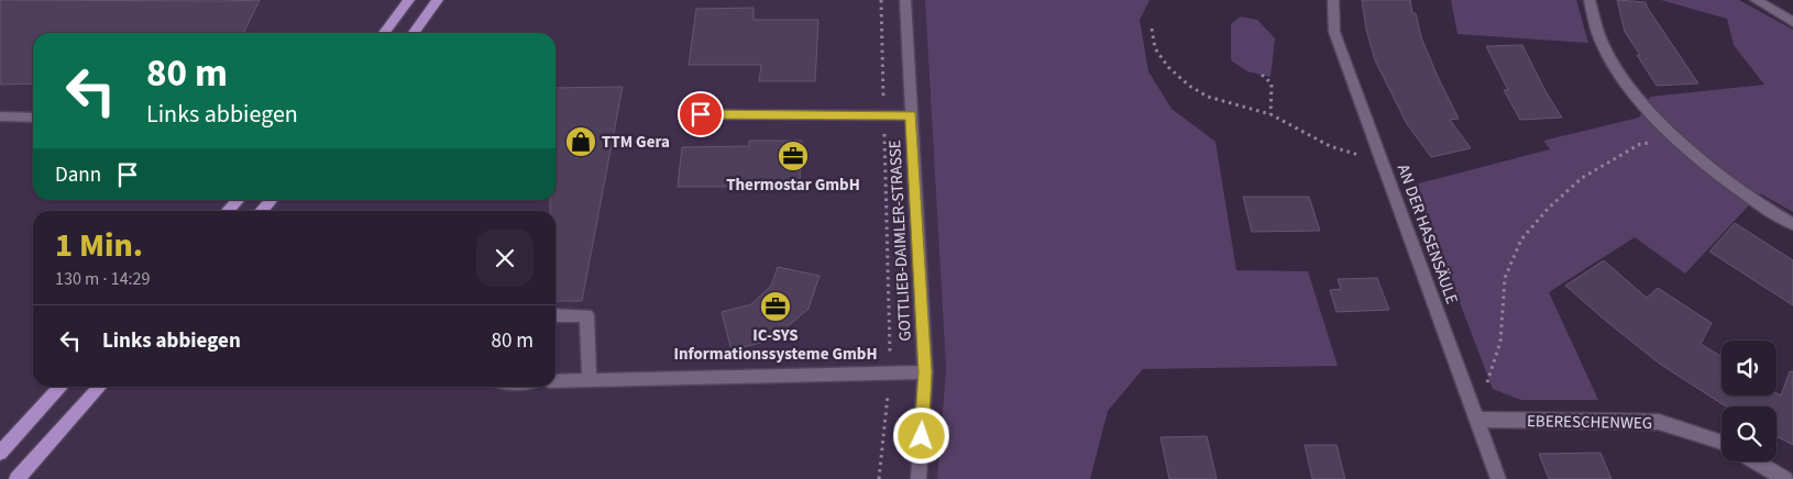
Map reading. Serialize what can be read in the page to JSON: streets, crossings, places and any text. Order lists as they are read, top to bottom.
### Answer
{
  "streets": {
    "street": ["AN DER HASENSÄULE", "GOTTLIEB-DAIMLER-STRASSE", "EBERESCHENWEG"]
  },
  "crossings": [
    ["AN DER HASENSÄULE", "EBERESCHENWEG"]
  ],
  "places": {
    "shop": ["TTM Gera"],
    "office": ["Thermostar GmbH", "IC-SYS Informationssysteme GmbH"]
  },
  "page": {
    "turn": ["80 m", "Links abbiegen"],
    "then": "Dann",
    "heading": ["1 Min.", "130 m · 14:29"],
    "list": [
      {
        "name": "Links abbiegen",
        "value": "80 m"
      }
    ]
  }
}
